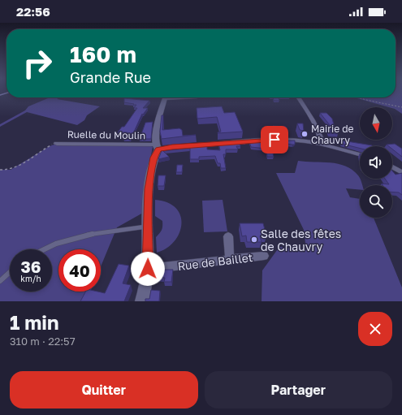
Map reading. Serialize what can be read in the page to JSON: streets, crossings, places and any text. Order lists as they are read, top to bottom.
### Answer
{
  "streets": {
    "street": ["Ruelle du Moulin", "Rue de Baillet"]
  },
  "places": ["Mairie de Chauvry", "Salle des fêtes de Chauvry"],
  "north": "bottom",
  "page": {
    "status": "22:56",
    "turn": ["160 m", "Grande Rue"],
    "speed": "36 km/h",
    "limit": "40",
    "heading": ["1 min", "310 m · 22:57"],
    "buttons": ["Quitter", "Partager"]
  }
}
